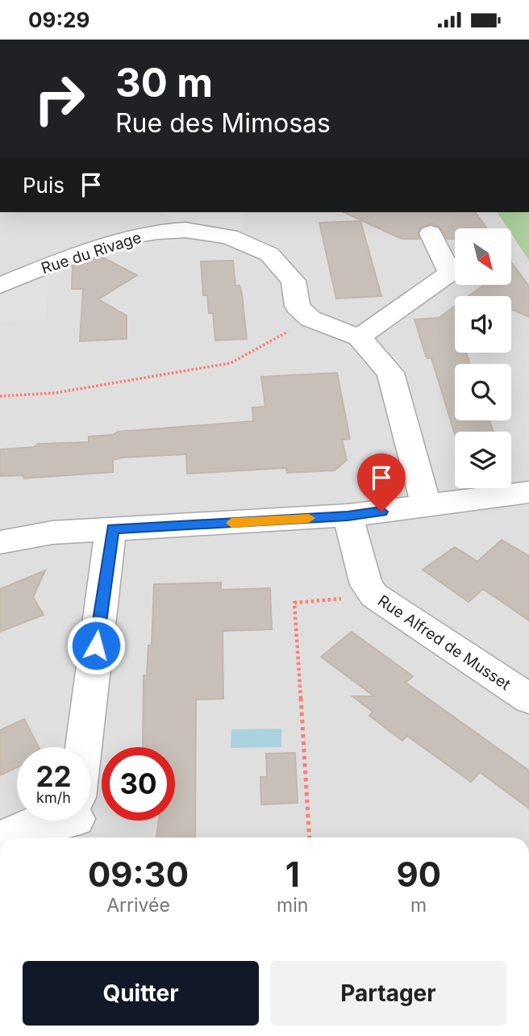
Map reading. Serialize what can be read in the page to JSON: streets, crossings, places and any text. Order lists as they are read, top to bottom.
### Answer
{
  "streets": {
    "street": ["Rue du Rivage", "Rue Alfred de Musset"]
  },
  "north": "bottom right",
  "page": {
    "status": "09:29",
    "turn": ["30 m", "Rue des Mimosas"],
    "then": "Puis",
    "speed": "22 km/h",
    "limit": "30",
    "eta": [
      "09:30",
      "Arrivée",
      "1",
      "min",
      "90",
      "m"
    ],
    "buttons": ["Quitter", "Partager"]
  }
}
